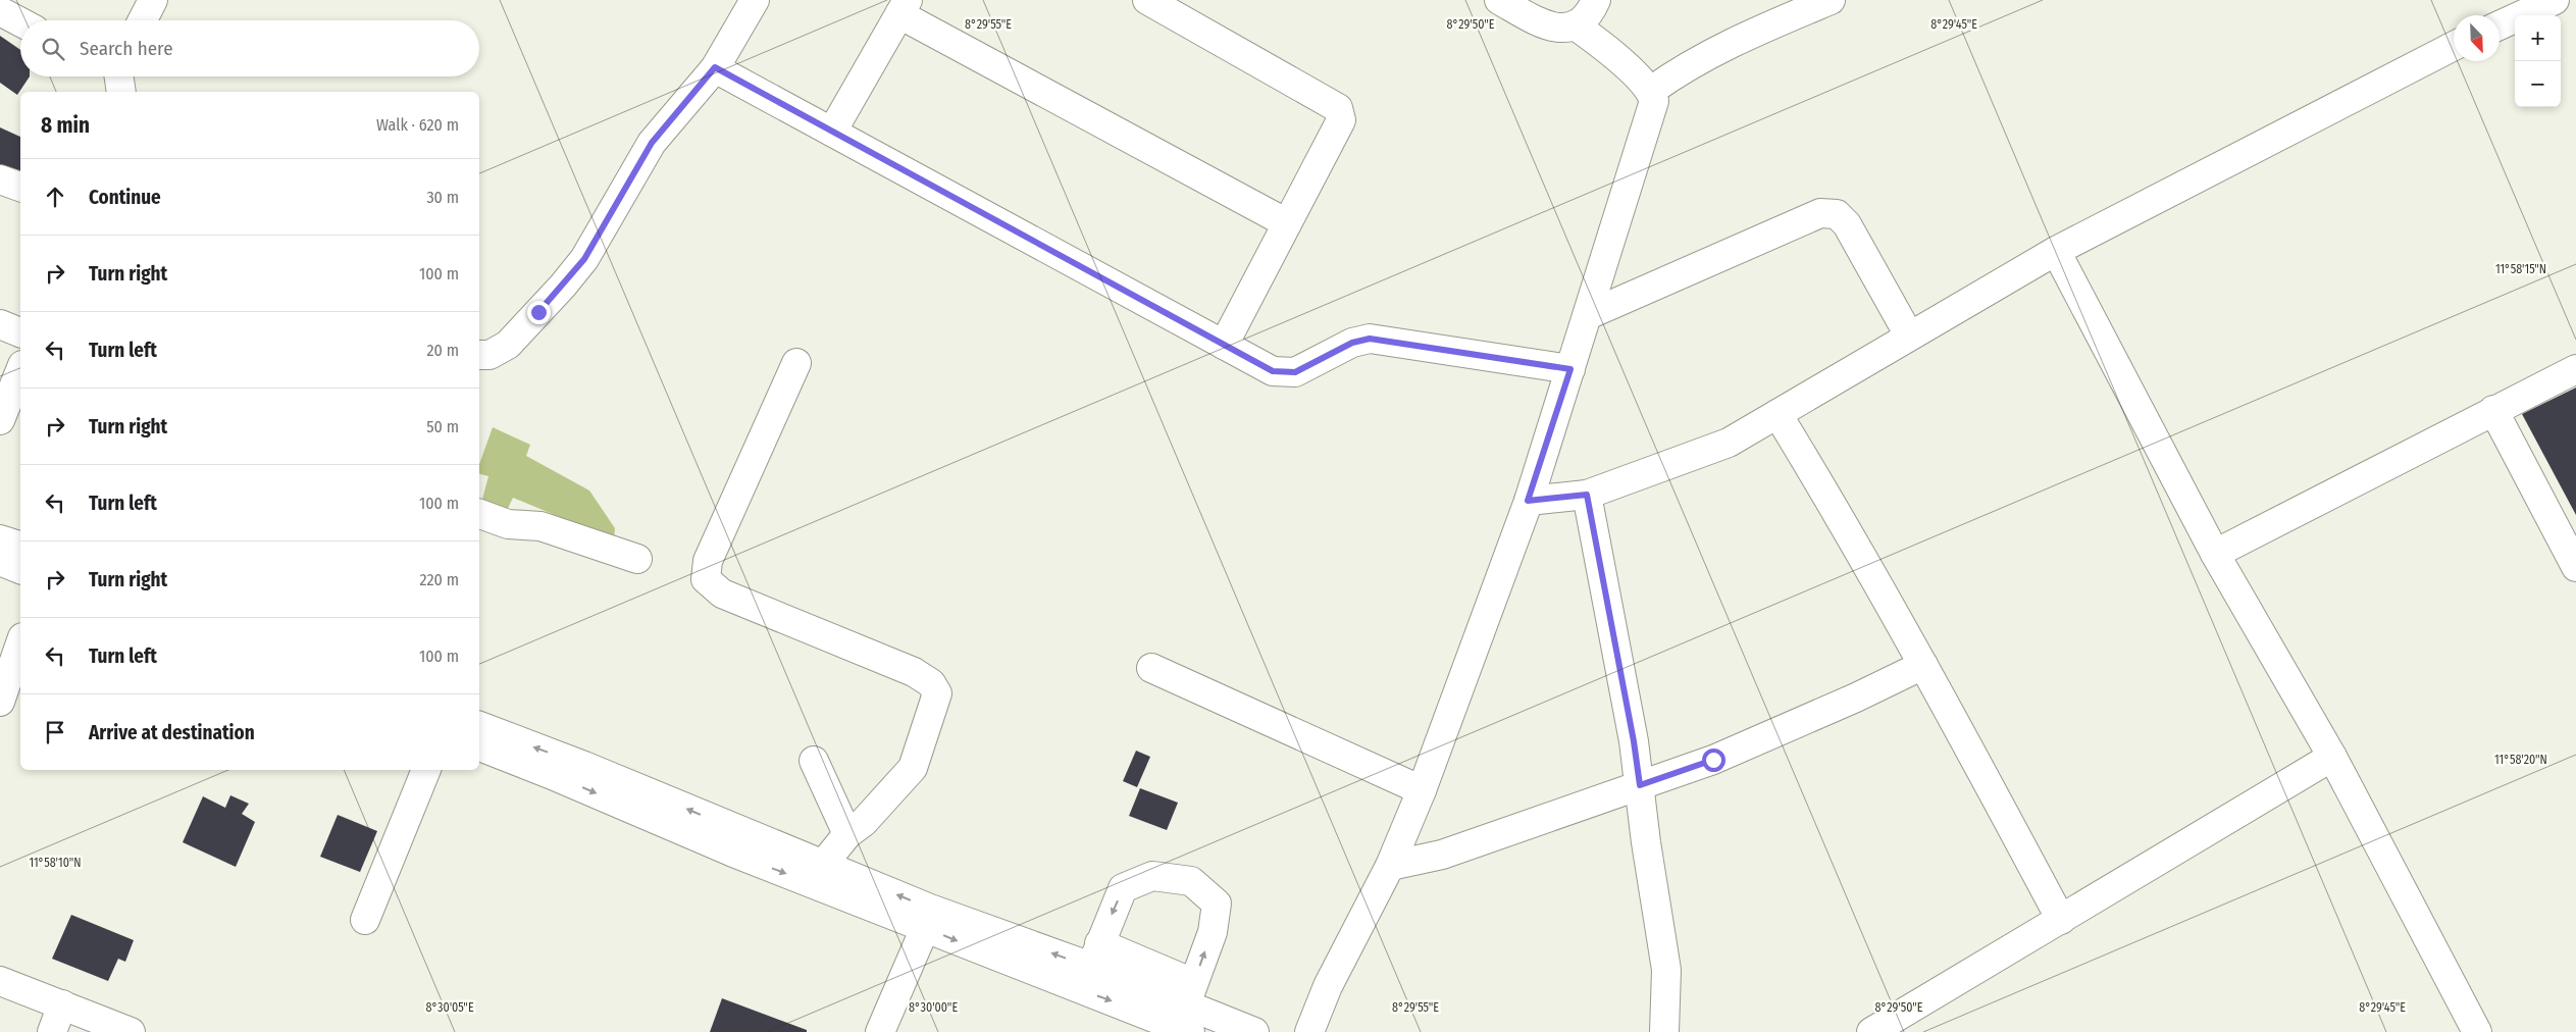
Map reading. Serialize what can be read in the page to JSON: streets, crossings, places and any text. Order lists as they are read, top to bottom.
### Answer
{
  "north": "bottom right",
  "page": {
    "map_buttons": ["+", "−"],
    "search": "Search here",
    "heading": ["8 min", "Walk · 620 m"],
    "list": [
      ["Continue", "30 m"],
      ["Turn right", "100 m"],
      ["Turn left", "20 m"],
      ["Turn right", "50 m"],
      ["Turn left", "100 m"],
      ["Turn right", "220 m"],
      ["Turn left", "100 m"],
      "Arrive at destination"
    ]
  },
  "coordinates": [
    "8°29'55\"E",
    "8°29'50\"E",
    "8°29'45\"E",
    "11°58'15\"N",
    "11°58'20\"N",
    "11°58'10\"N",
    "8°30'05\"E",
    "8°30'00\"E"
  ]
}
